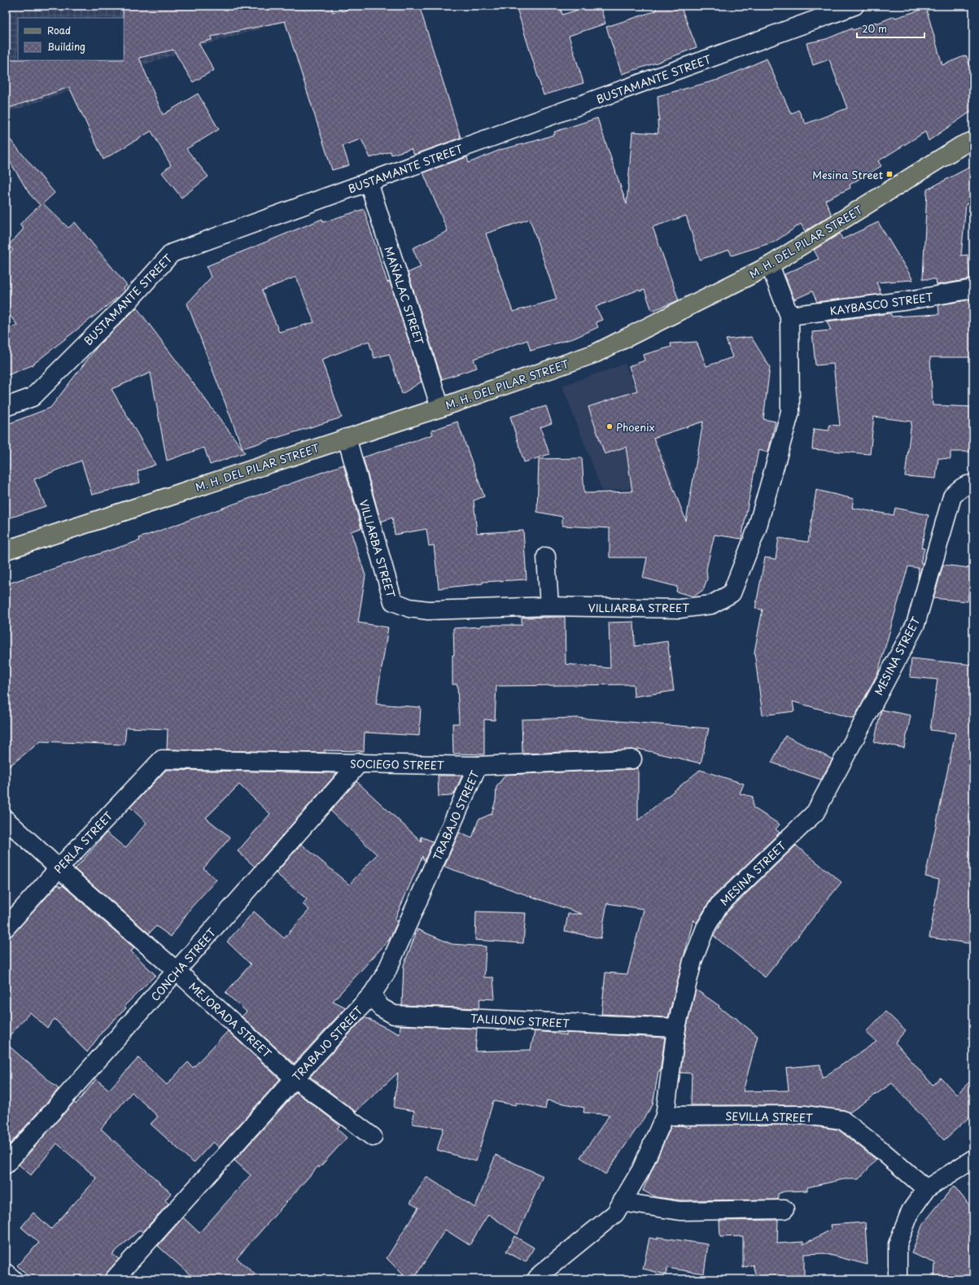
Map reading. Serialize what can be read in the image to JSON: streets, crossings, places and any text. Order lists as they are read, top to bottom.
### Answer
{
  "streets": {
    "main road": ["M. H. DEL PILAR STREET"],
    "street": [
      "BUSTAMANTE STREET",
      "MAÑALAC STREET",
      "KAYBASCO STREET",
      "VILLIARBA STREET",
      "MESINA STREET",
      "SOCIEGO STREET",
      "TRABAJO STREET",
      "PERLA STREET",
      "CONCHA STREET",
      "MEJORADA STREET",
      "TALILONG STREET",
      "SEVILLA STREET"
    ]
  },
  "crossings": [
    ["BUSTAMANTE STREET", "MAÑALAC STREET"],
    ["M. H. DEL PILAR STREET", "MAÑALAC STREET"],
    ["M. H. DEL PILAR STREET", "VILLIARBA STREET"],
    ["KAYBASCO STREET", "VILLIARBA STREET"],
    ["MESINA STREET", "TALILONG STREET"],
    ["MESINA STREET", "SEVILLA STREET"],
    ["SOCIEGO STREET", "TRABAJO STREET"],
    ["SOCIEGO STREET", "PERLA STREET"],
    ["SOCIEGO STREET", "CONCHA STREET"],
    ["TRABAJO STREET", "MEJORADA STREET"],
    ["TRABAJO STREET", "TALILONG STREET"],
    ["PERLA STREET", "MEJORADA STREET"],
    ["CONCHA STREET", "MEJORADA STREET"]
  ],
  "places": {
    "transit": ["Mesina Street"],
    "other": ["Phoenix"]
  },
  "legend": ["Road", "Building"],
  "scale_bar": "20 m"
}
